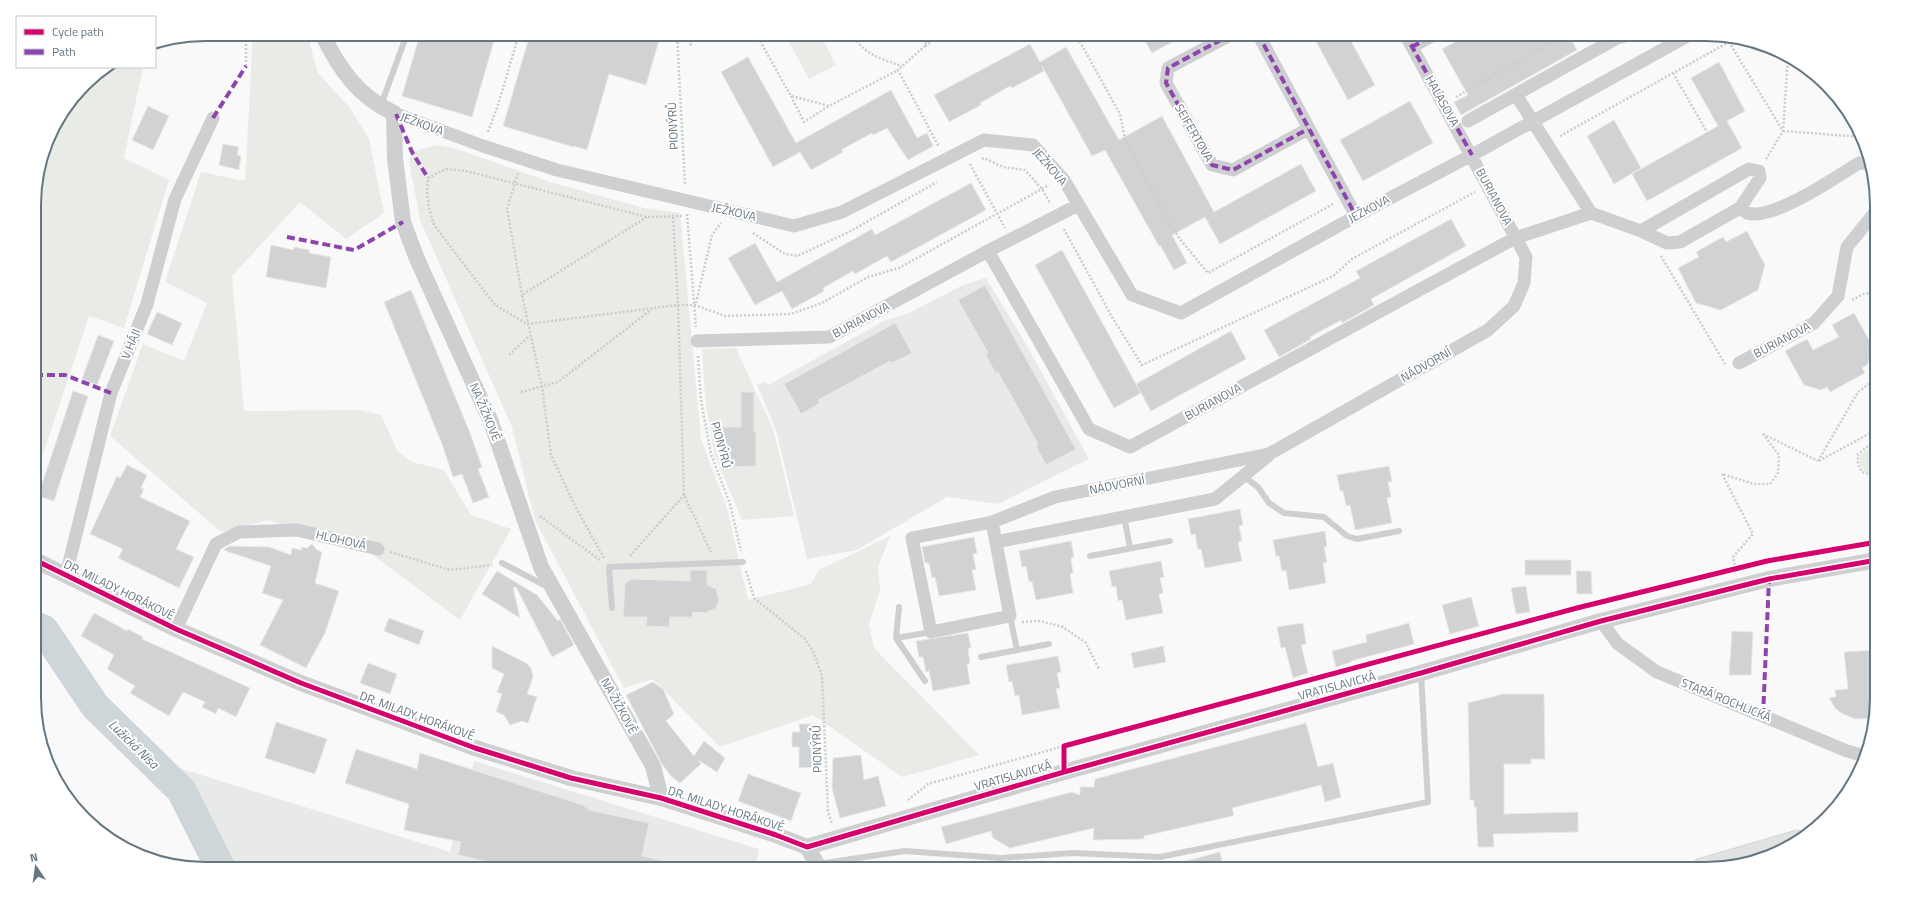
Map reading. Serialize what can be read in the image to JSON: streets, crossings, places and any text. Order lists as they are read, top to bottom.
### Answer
{
  "streets": {
    "street": [
      "HALASOVA",
      "JEŽKOVA",
      "SEIFERTOVA",
      "BURIANOVA",
      "V HÁJI",
      "NÁDVORNÍ",
      "NA ŽIŽKOVĚ",
      "HLOHOVÁ",
      "DR. MILADY HORÁKOVÉ",
      "VRATISLAVICKÁ",
      "STARÁ ROCHLICKÁ"
    ],
    "path": ["PIONÝRŮ"]
  },
  "crossings": [
    ["HALASOVA", "JEŽKOVA"],
    ["HALASOVA", "BURIANOVA"],
    ["JEŽKOVA", "PIONÝRŮ"],
    ["JEŽKOVA", "BURIANOVA"],
    ["JEŽKOVA", "NA ŽIŽKOVĚ"],
    ["PIONÝRŮ", "BURIANOVA"],
    ["BURIANOVA", "NÁDVORNÍ"],
    ["V HÁJI", "DR. MILADY HORÁKOVÉ"],
    ["NA ŽIŽKOVĚ", "DR. MILADY HORÁKOVÉ"],
    ["HLOHOVÁ", "DR. MILADY HORÁKOVÉ"],
    ["DR. MILADY HORÁKOVÉ", "VRATISLAVICKÁ"],
    ["VRATISLAVICKÁ", "STARÁ ROCHLICKÁ"]
  ],
  "water": ["Lužická Nisa"],
  "legend": ["Cycle path", "Path"],
  "north": "top"
}
